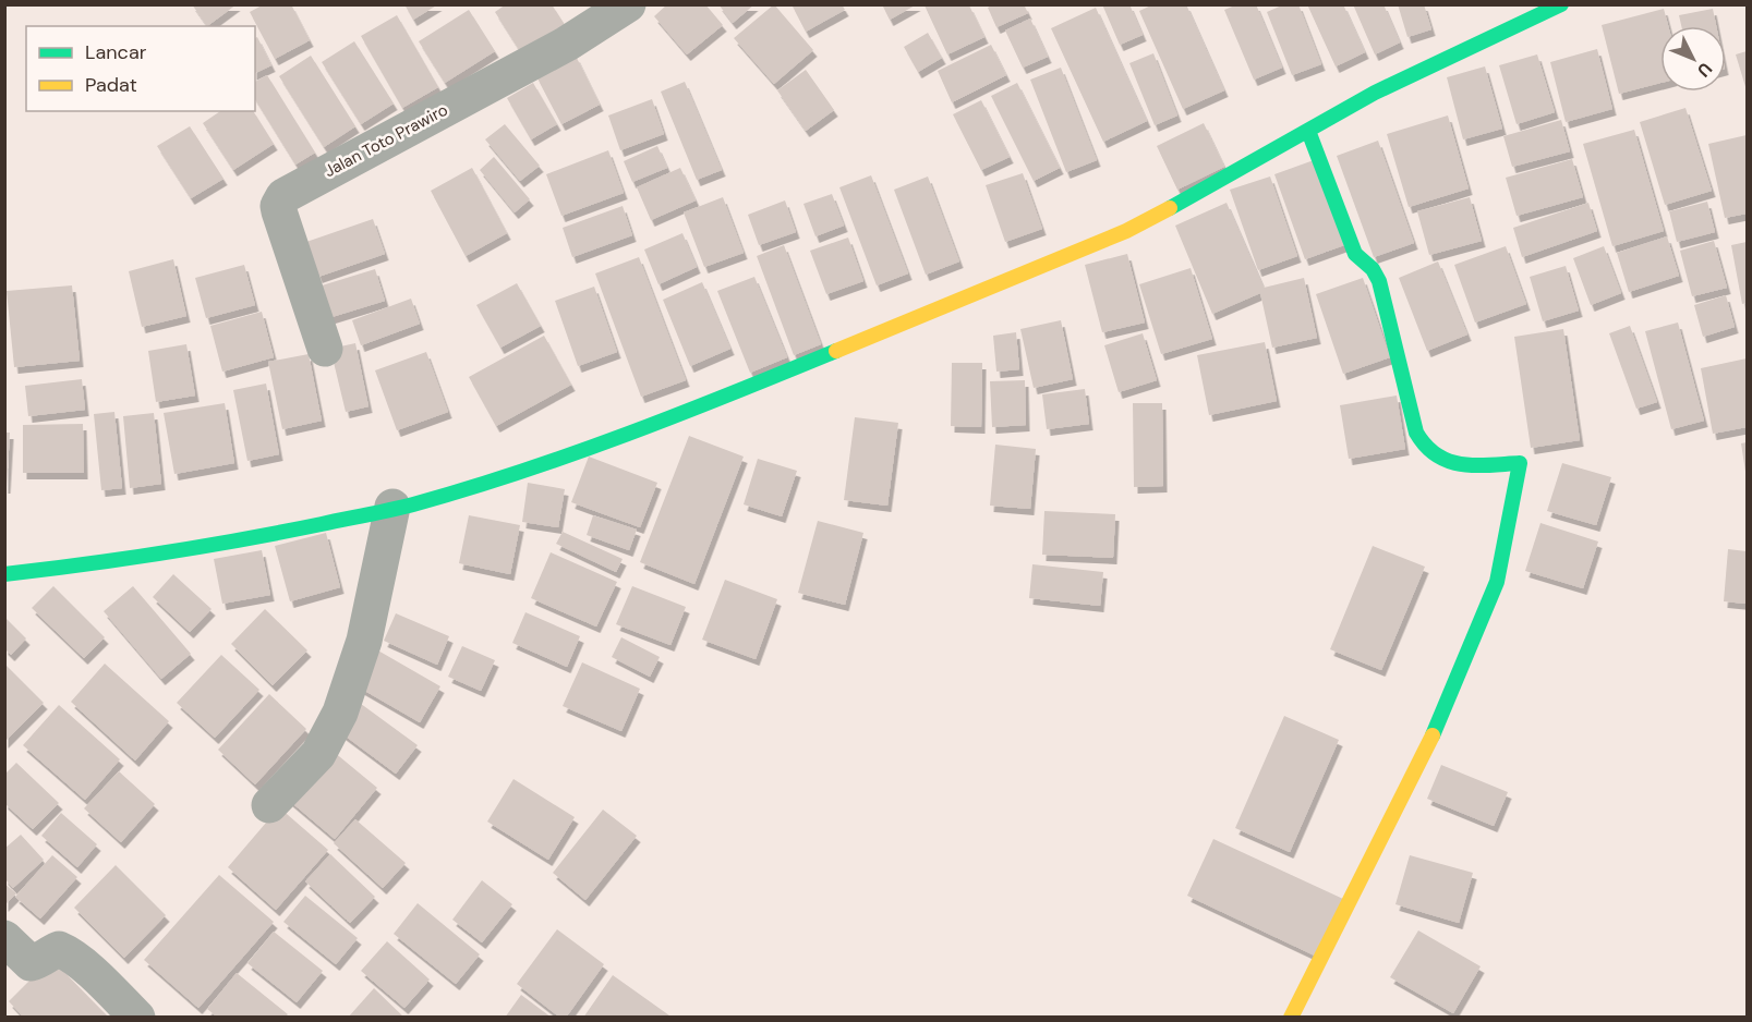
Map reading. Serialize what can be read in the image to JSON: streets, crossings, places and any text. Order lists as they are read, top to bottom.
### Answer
{
  "streets": {
    "street": ["Jalan Toto Prawiro"]
  },
  "legend": ["Lancar", "Padat"],
  "north": "bottom right"
}
